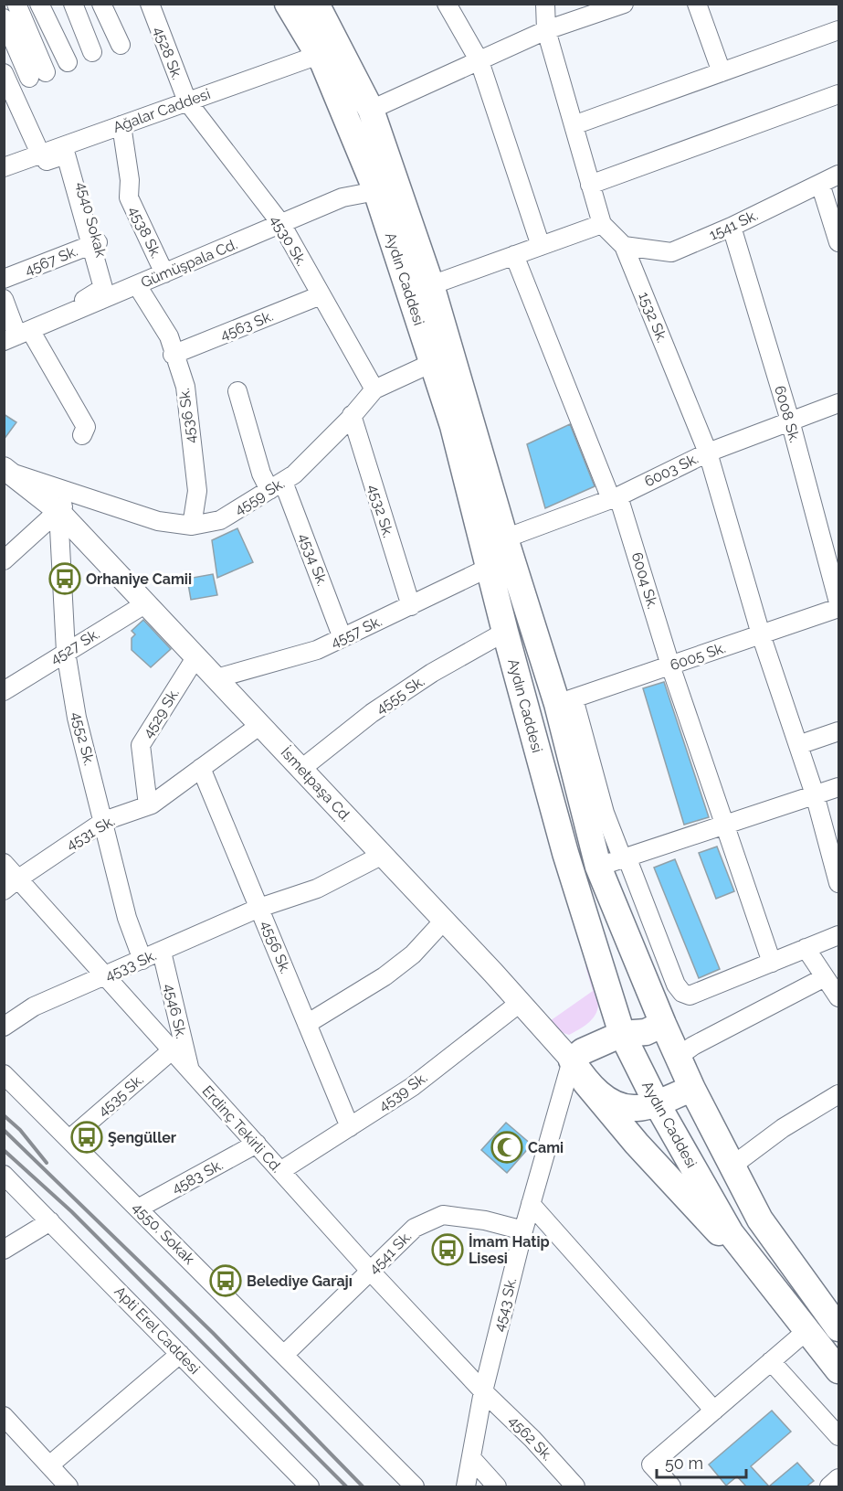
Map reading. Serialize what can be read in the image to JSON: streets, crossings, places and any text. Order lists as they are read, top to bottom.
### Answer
{
  "streets": {
    "highway": ["Aydın Caddesi"],
    "main road": ["İsmetpaşa Cd."],
    "street": [
      "4528 Sk.",
      "Ağalar Caddesi",
      "4540 Sokak",
      "1541 Sk.",
      "4538 Sk.",
      "4530 Sk.",
      "4567 Sk.",
      "Gümüşpala Cd.",
      "1532 Sk.",
      "4563 Sk.",
      "6008 Sk.",
      "4536 Sk.",
      "6003 Sk.",
      "4559 Sk.",
      "4532 Sk.",
      "4534 Sk.",
      "6004 Sk.",
      "4557 Sk.",
      "4527 Sk.",
      "6005 Sk.",
      "4555 Sk.",
      "4529 Sk.",
      "4552 Sk.",
      "4531 Sk.",
      "4556 Sk.",
      "4533 Sk.",
      "4546 Sk.",
      "4539 Sk.",
      "4535 Sk.",
      "Erdinç Tekirli Cd.",
      "4583 Sk.",
      "4550. Sokak",
      "4541 Sk.",
      "4543 Sk.",
      "Apti Erel Caddesi",
      "4562 Sk."
    ]
  },
  "crossings": [
    ["4528 Sk.", "Ağalar Caddesi"],
    ["4528 Sk.", "4530 Sk."],
    ["Ağalar Caddesi", "4540 Sokak"],
    ["Ağalar Caddesi", "4538 Sk."],
    ["Ağalar Caddesi", "4530 Sk."],
    ["Ağalar Caddesi", "Aydın Caddesi"],
    ["4540 Sokak", "4567 Sk."],
    ["4540 Sokak", "Gümüşpala Cd."],
    ["1541 Sk.", "1532 Sk."],
    ["1541 Sk.", "6008 Sk."],
    ["4538 Sk.", "Gümüşpala Cd."],
    ["4530 Sk.", "Gümüşpala Cd."],
    ["4530 Sk.", "4563 Sk."],
    ["4530 Sk.", "4559 Sk."],
    ["Gümüşpala Cd.", "Aydın Caddesi"],
    ["Gümüşpala Cd.", "4536 Sk."],
    ["Aydın Caddesi", "6003 Sk."],
    ["Aydın Caddesi", "4559 Sk."],
    ["Aydın Caddesi", "4557 Sk."],
    ["Aydın Caddesi", "6005 Sk."],
    ["Aydın Caddesi", "4555 Sk."],
    ["1532 Sk.", "6003 Sk."],
    ["1532 Sk.", "6005 Sk."],
    ["4563 Sk.", "4536 Sk."],
    ["6008 Sk.", "6003 Sk."],
    ["4536 Sk.", "4559 Sk."],
    ["6003 Sk.", "6004 Sk."],
    ["4559 Sk.", "4532 Sk."],
    ["4559 Sk.", "4534 Sk."],
    ["4559 Sk.", "İsmetpaşa Cd."],
    ["4532 Sk.", "4557 Sk."],
    ["4534 Sk.", "4557 Sk."],
    ["6004 Sk.", "6005 Sk."],
    ["4557 Sk.", "İsmetpaşa Cd."],
    ["4527 Sk.", "4552 Sk."],
    ["4527 Sk.", "İsmetpaşa Cd."],
    ["4555 Sk.", "İsmetpaşa Cd."],
    ["4529 Sk.", "İsmetpaşa Cd."],
    ["4529 Sk.", "4531 Sk."],
    ["4552 Sk.", "İsmetpaşa Cd."],
    ["4552 Sk.", "4531 Sk."],
    ["4552 Sk.", "4533 Sk."],
    ["İsmetpaşa Cd.", "4531 Sk."],
    ["İsmetpaşa Cd.", "4533 Sk."],
    ["İsmetpaşa Cd.", "4539 Sk."],
    ["İsmetpaşa Cd.", "4543 Sk."],
    ["4531 Sk.", "4556 Sk."],
    ["4531 Sk.", "Erdinç Tekirli Cd."],
    ["4556 Sk.", "4533 Sk."],
    ["4556 Sk.", "4539 Sk."],
    ["4533 Sk.", "4546 Sk."],
    ["4533 Sk.", "Erdinç Tekirli Cd."],
    ["4546 Sk.", "Erdinç Tekirli Cd."],
    ["4539 Sk.", "Erdinç Tekirli Cd."],
    ["4535 Sk.", "Erdinç Tekirli Cd."],
    ["4535 Sk.", "4550. Sokak"],
    ["Erdinç Tekirli Cd.", "4583 Sk."],
    ["Erdinç Tekirli Cd.", "4541 Sk."],
    ["Erdinç Tekirli Cd.", "4543 Sk."],
    ["Erdinç Tekirli Cd.", "4562 Sk."],
    ["4583 Sk.", "4550. Sokak"],
    ["4550. Sokak", "4541 Sk."],
    ["4541 Sk.", "4543 Sk."],
    ["4543 Sk.", "4562 Sk."]
  ],
  "places": {
    "bus stop": [
      "Orhaniye Camii",
      "Şengüller",
      "İmam Hatip Lisesi",
      "Belediye Garajı"
    ],
    "mosque": ["Cami"]
  },
  "scale_bar": "50 m"
}
